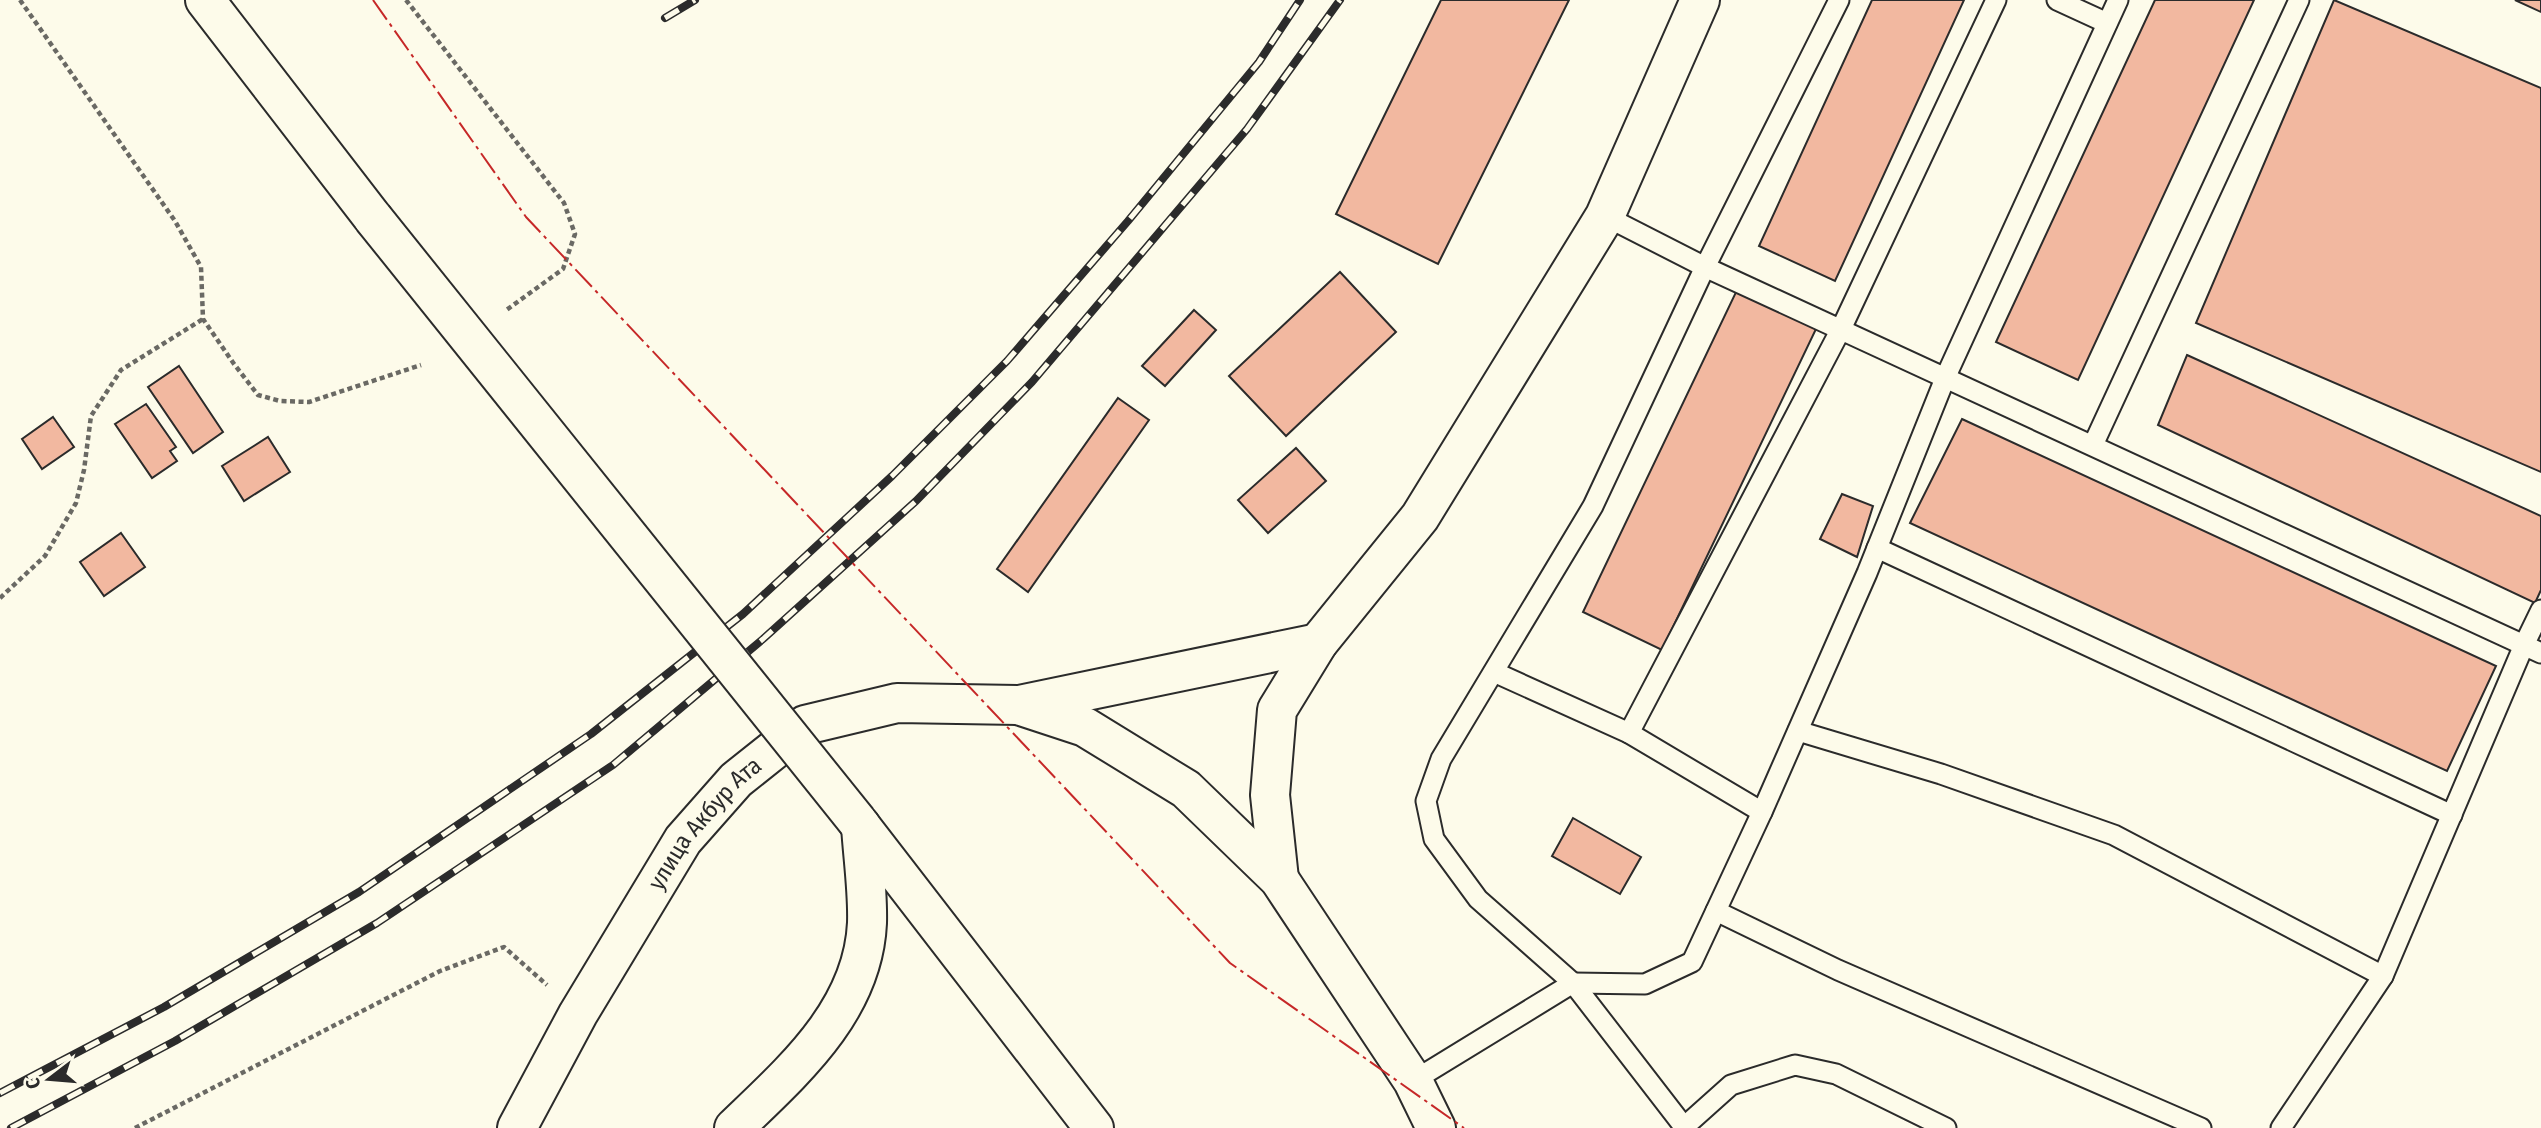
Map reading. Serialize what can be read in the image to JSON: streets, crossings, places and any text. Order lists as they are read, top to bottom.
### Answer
{
  "streets": {
    "main road": ["улица Акбур Ата"]
  },
  "north": "left"
}
